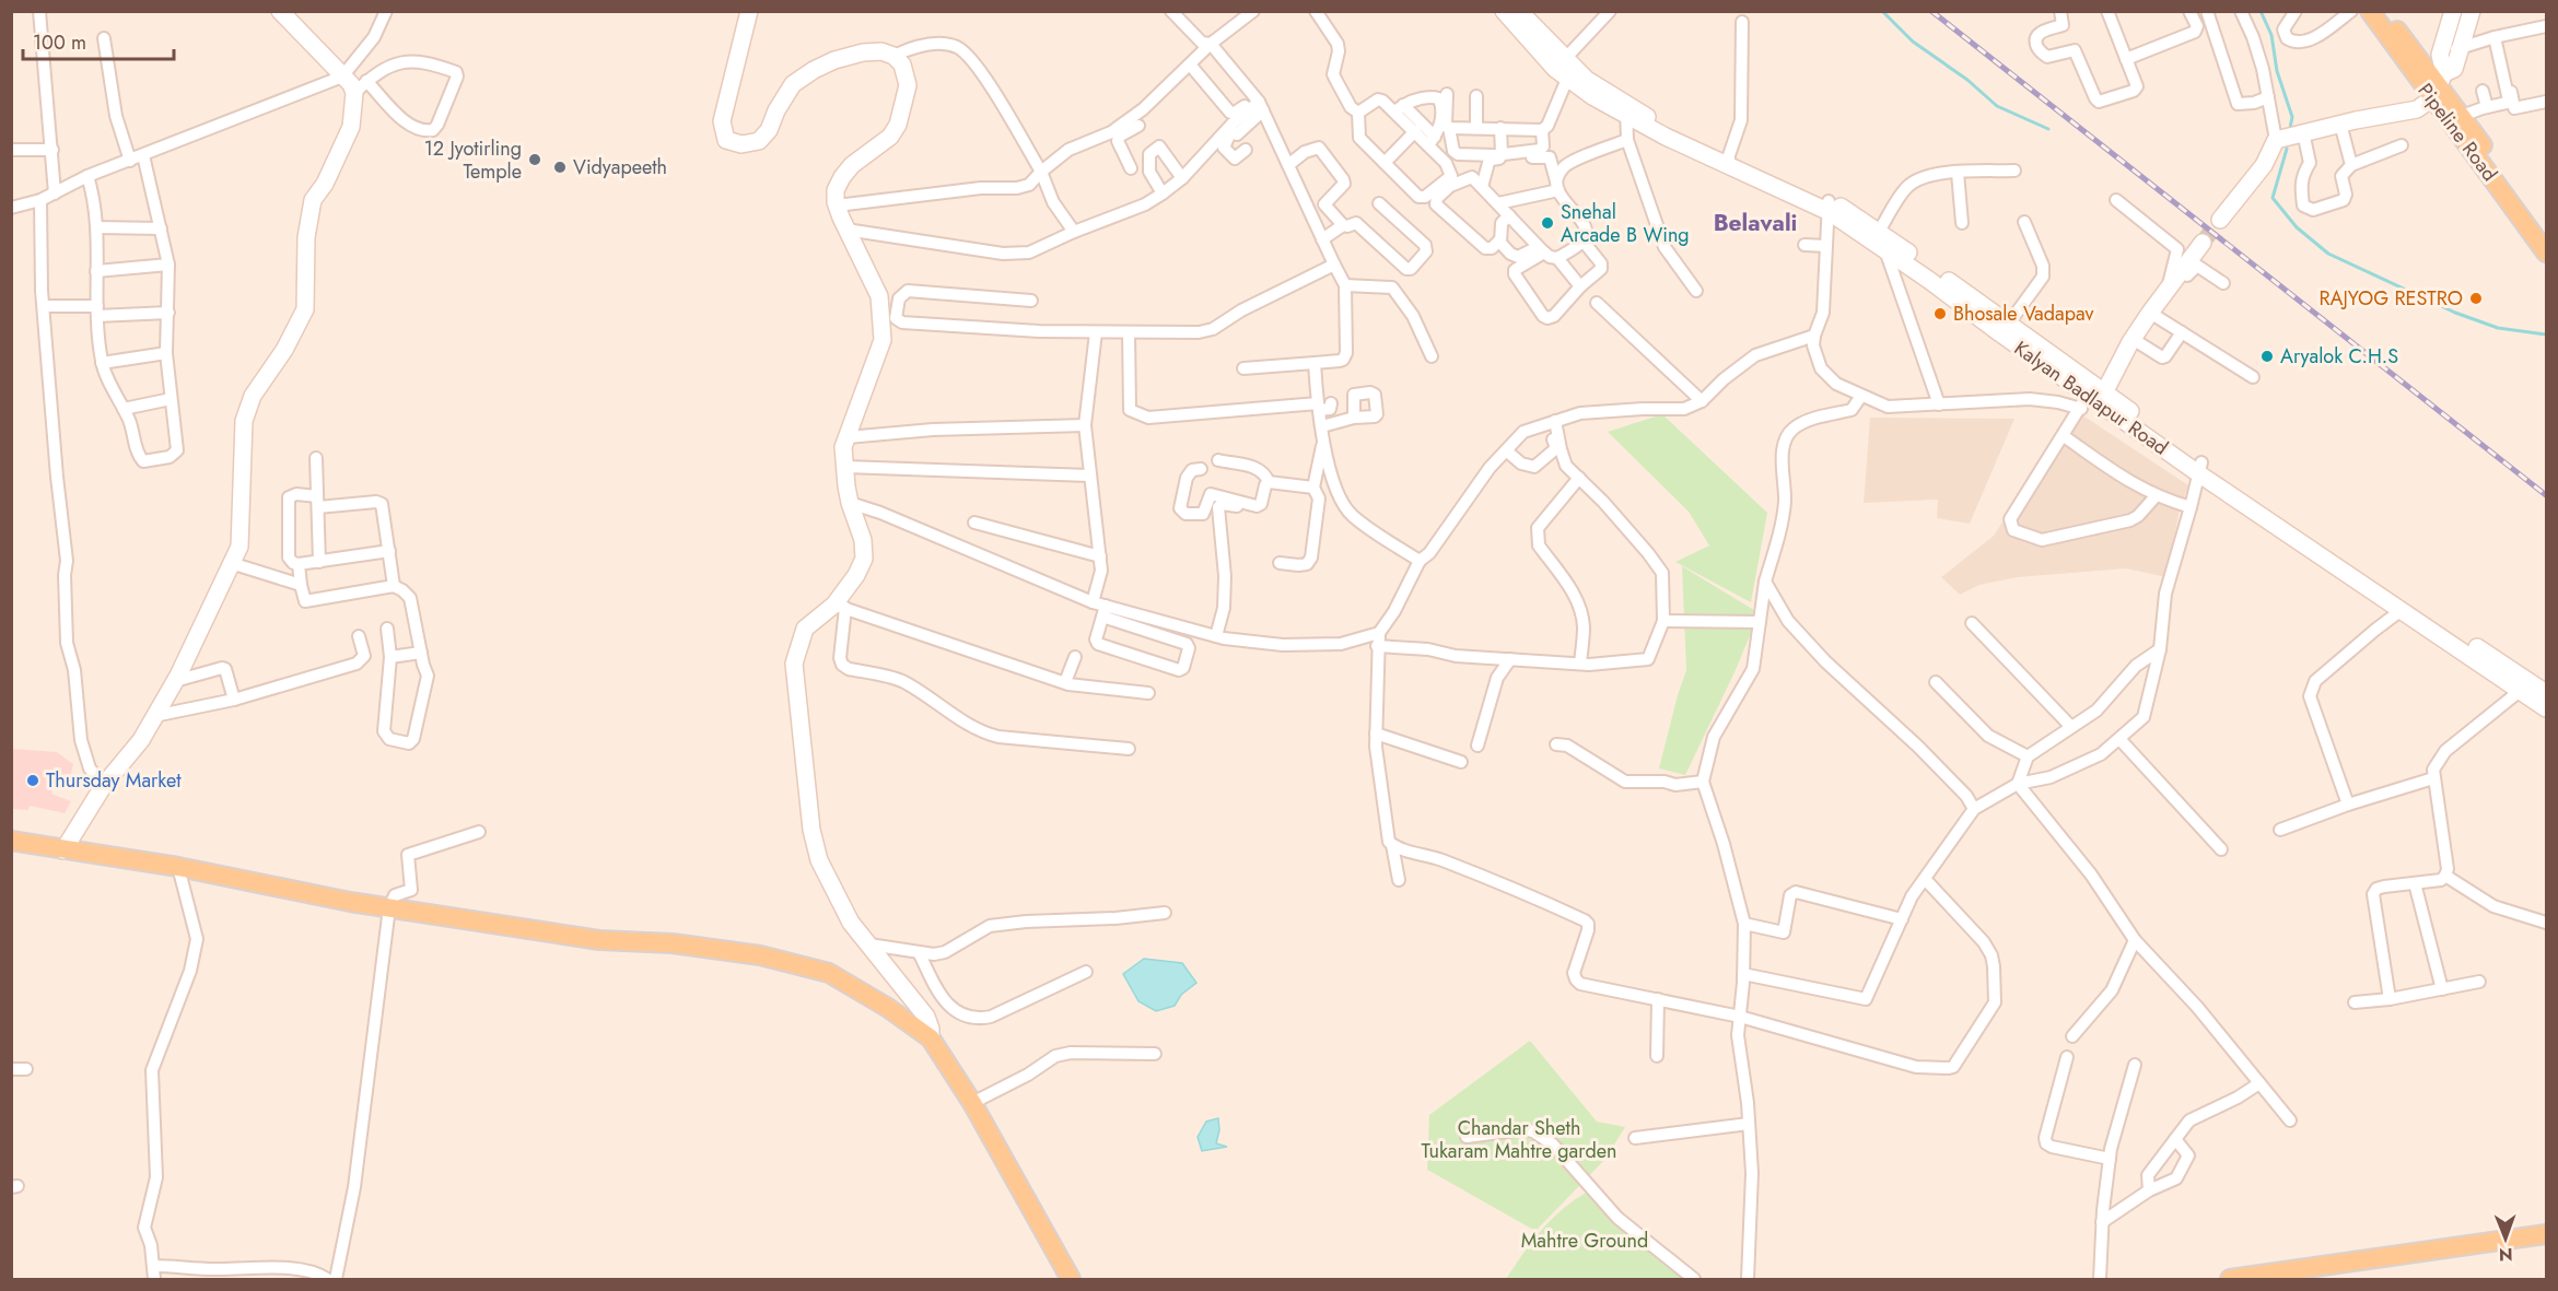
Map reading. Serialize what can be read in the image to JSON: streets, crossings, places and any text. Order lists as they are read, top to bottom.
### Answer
{
  "streets": {
    "main road": ["Pipeline Road"],
    "street": ["Kalyan Badlapur Road"]
  },
  "districts": ["Belavali"],
  "parks": ["Chandar Sheth Tukaram Mahtre garden", "Mahtre Ground"],
  "places": [
    "12 Jyotirling Temple",
    "Vidyapeeth",
    "Snehal Arcade B Wing",
    "RAJYOG RESTRO",
    "Bhosale Vadapav",
    "Aryalok C.H.S",
    "Thursday Market"
  ],
  "scale_bar": "100 m",
  "north": "bottom"
}
